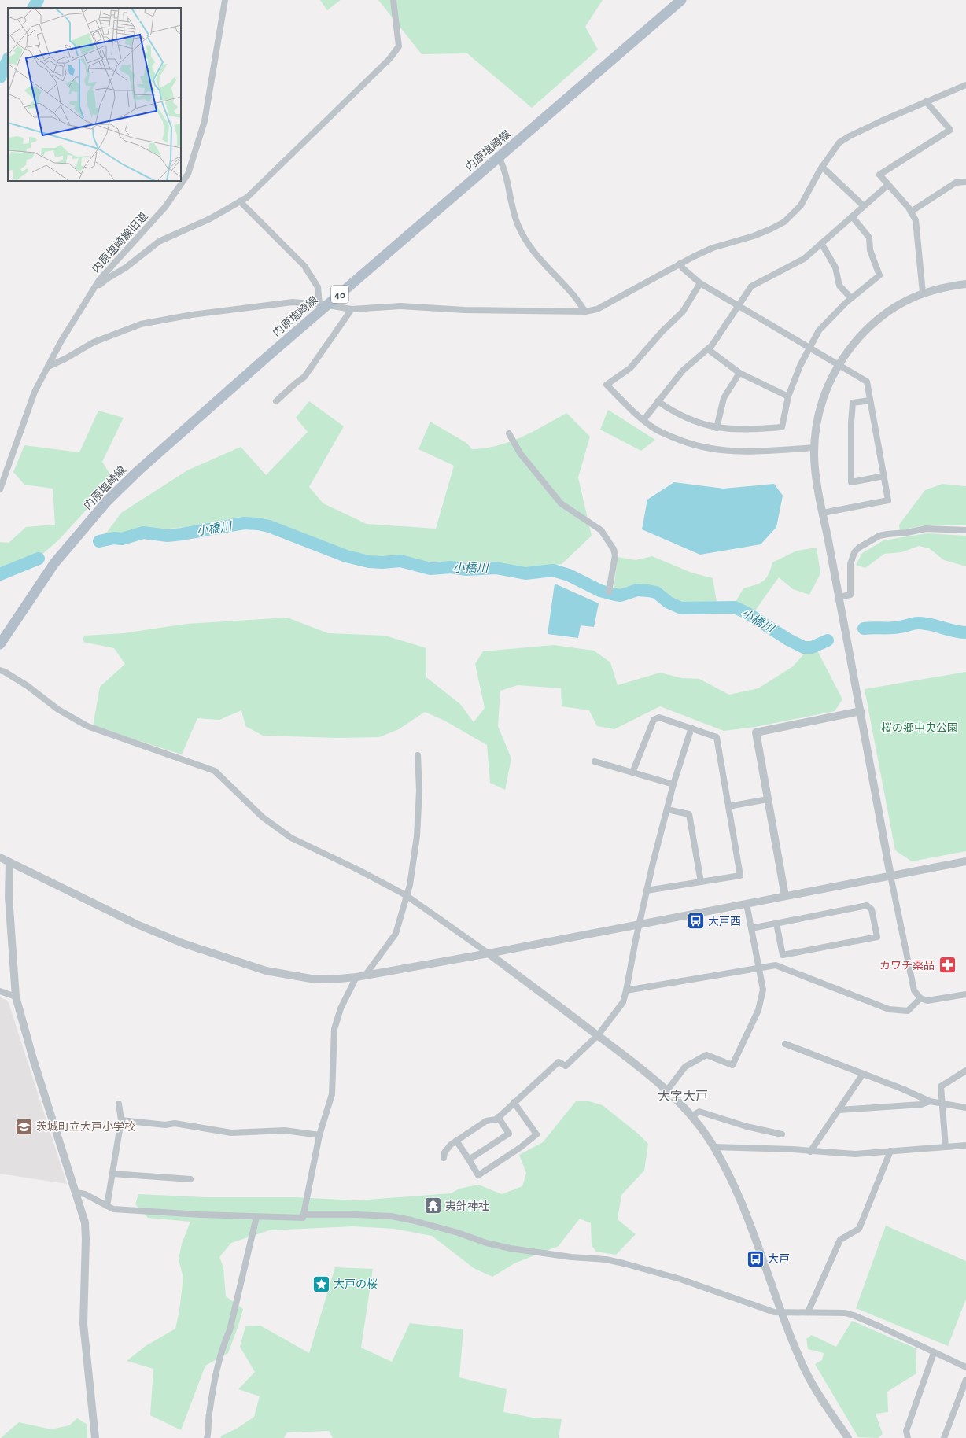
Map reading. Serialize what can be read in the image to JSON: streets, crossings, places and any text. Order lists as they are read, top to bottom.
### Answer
{
  "streets": {
    "main road": ["内原塩崎線", "40"],
    "street": ["内原塩崎線旧道"]
  },
  "districts": ["大字大戸"],
  "water": ["小橋川"],
  "parks": ["桜の郷中央公園"],
  "places": {
    "bus stop": ["大戸西", "大戸"],
    "pharmacy": ["カワチ薬品"],
    "school or university": ["茨城町立大戸小学校"],
    "temple": ["夷針神社"],
    "place": ["大戸の桜"]
  }
}
